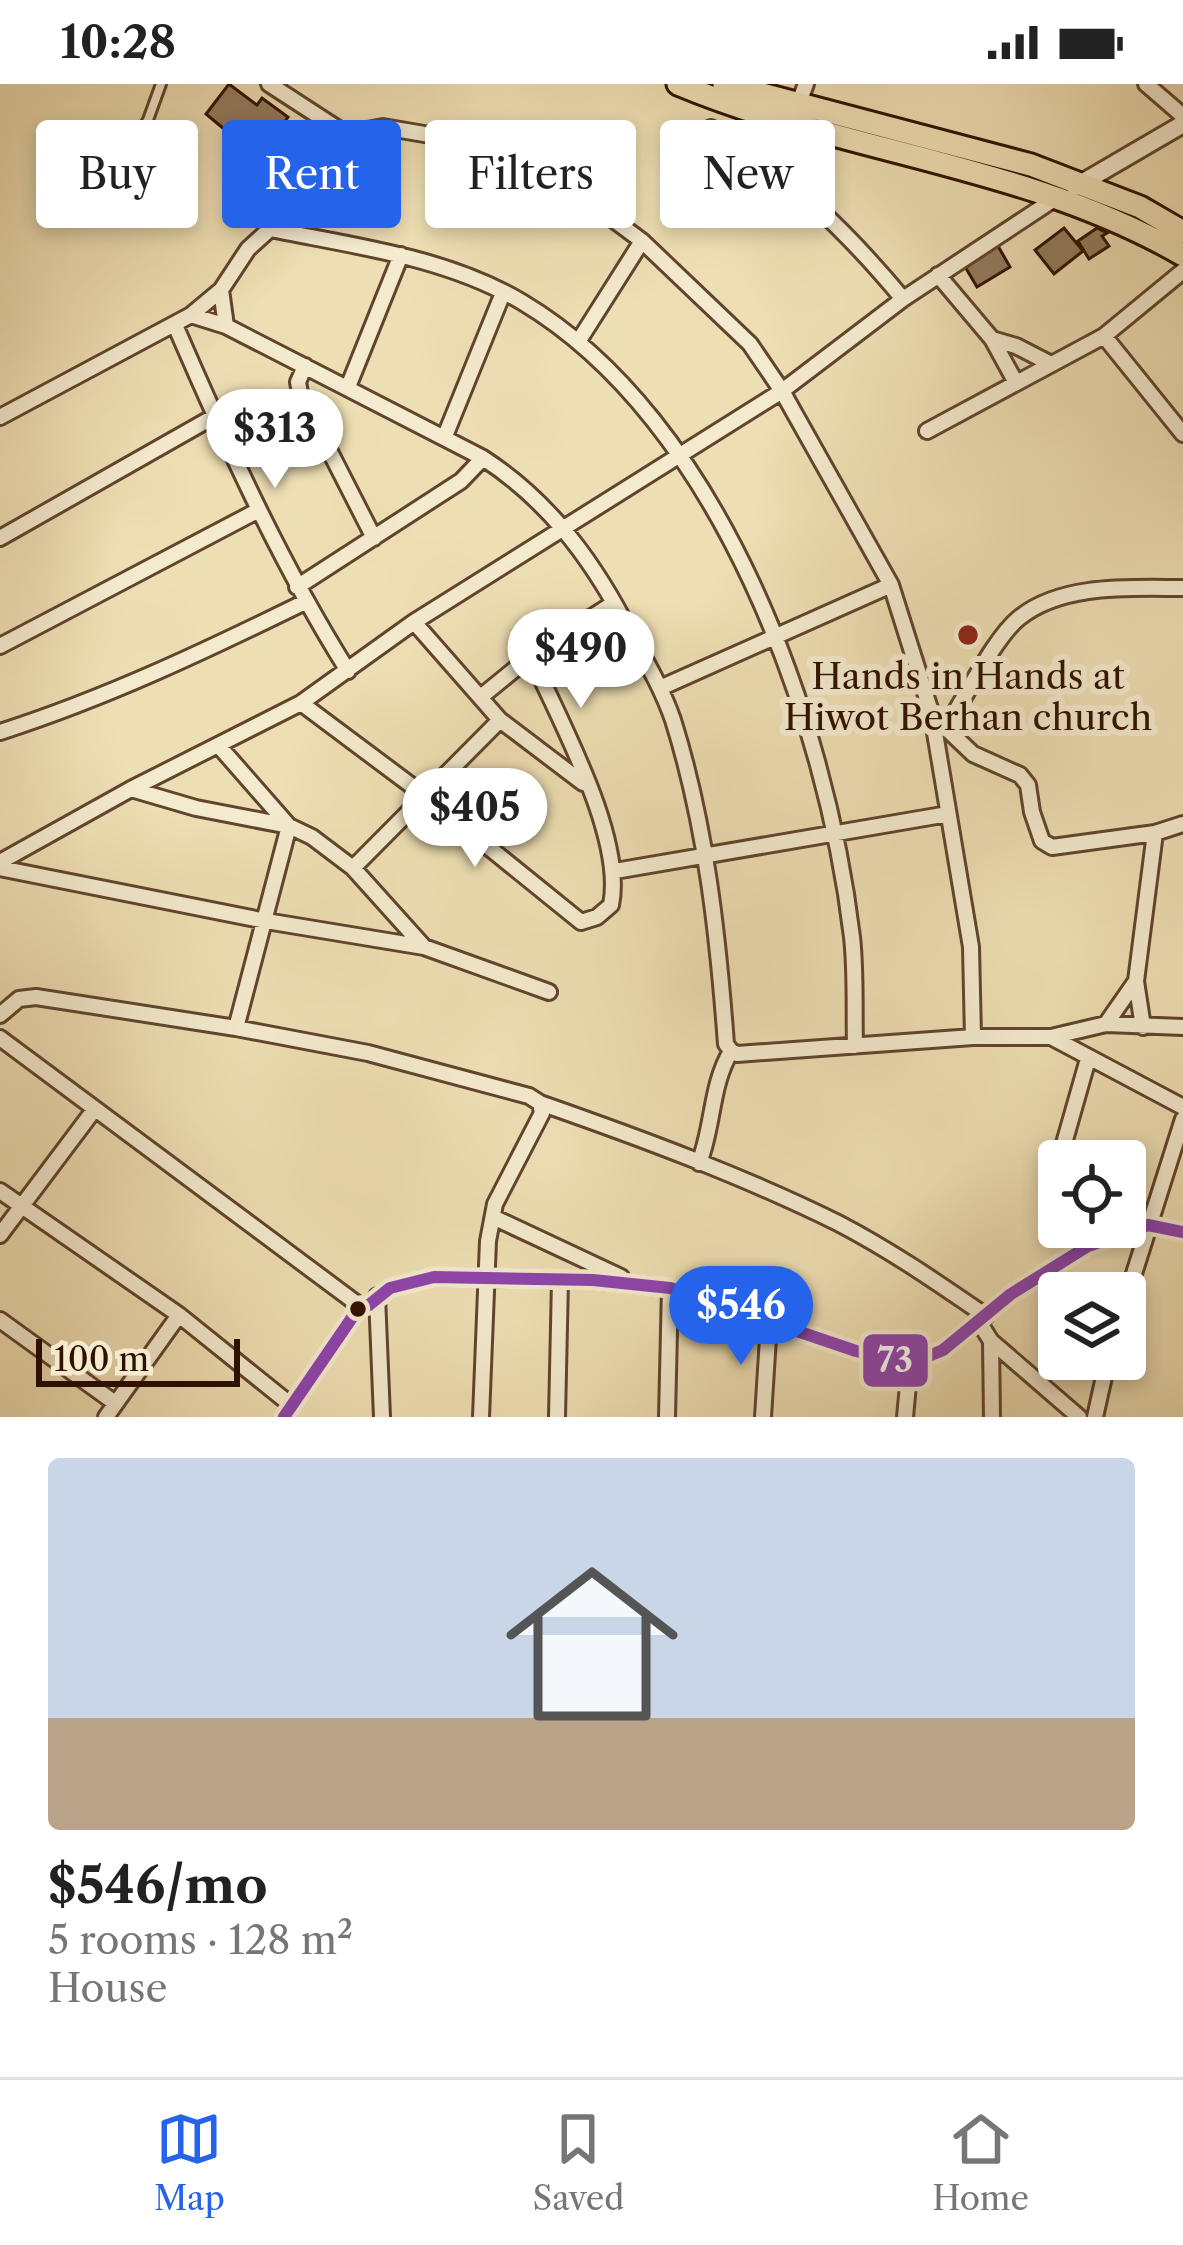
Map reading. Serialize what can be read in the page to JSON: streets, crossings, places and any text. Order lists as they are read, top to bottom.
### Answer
{
  "places": ["Hands in Hands at Hiwot Berhan church"],
  "lines": ["transit line 73"],
  "scale_bar": "100 m",
  "page": {
    "status": "10:28",
    "chip": [
      "Buy",
      "Rent",
      "Filters",
      "New"
    ],
    "price": [
      "$313",
      "$490",
      "$405",
      "$546"
    ],
    "scale": "100 m",
    "list": [
      {
        "name": "$546/mo",
        "note": "5 rooms · 128 m² · House"
      }
    ],
    "tabs": ["Map", "Saved", "Home"]
  }
}
